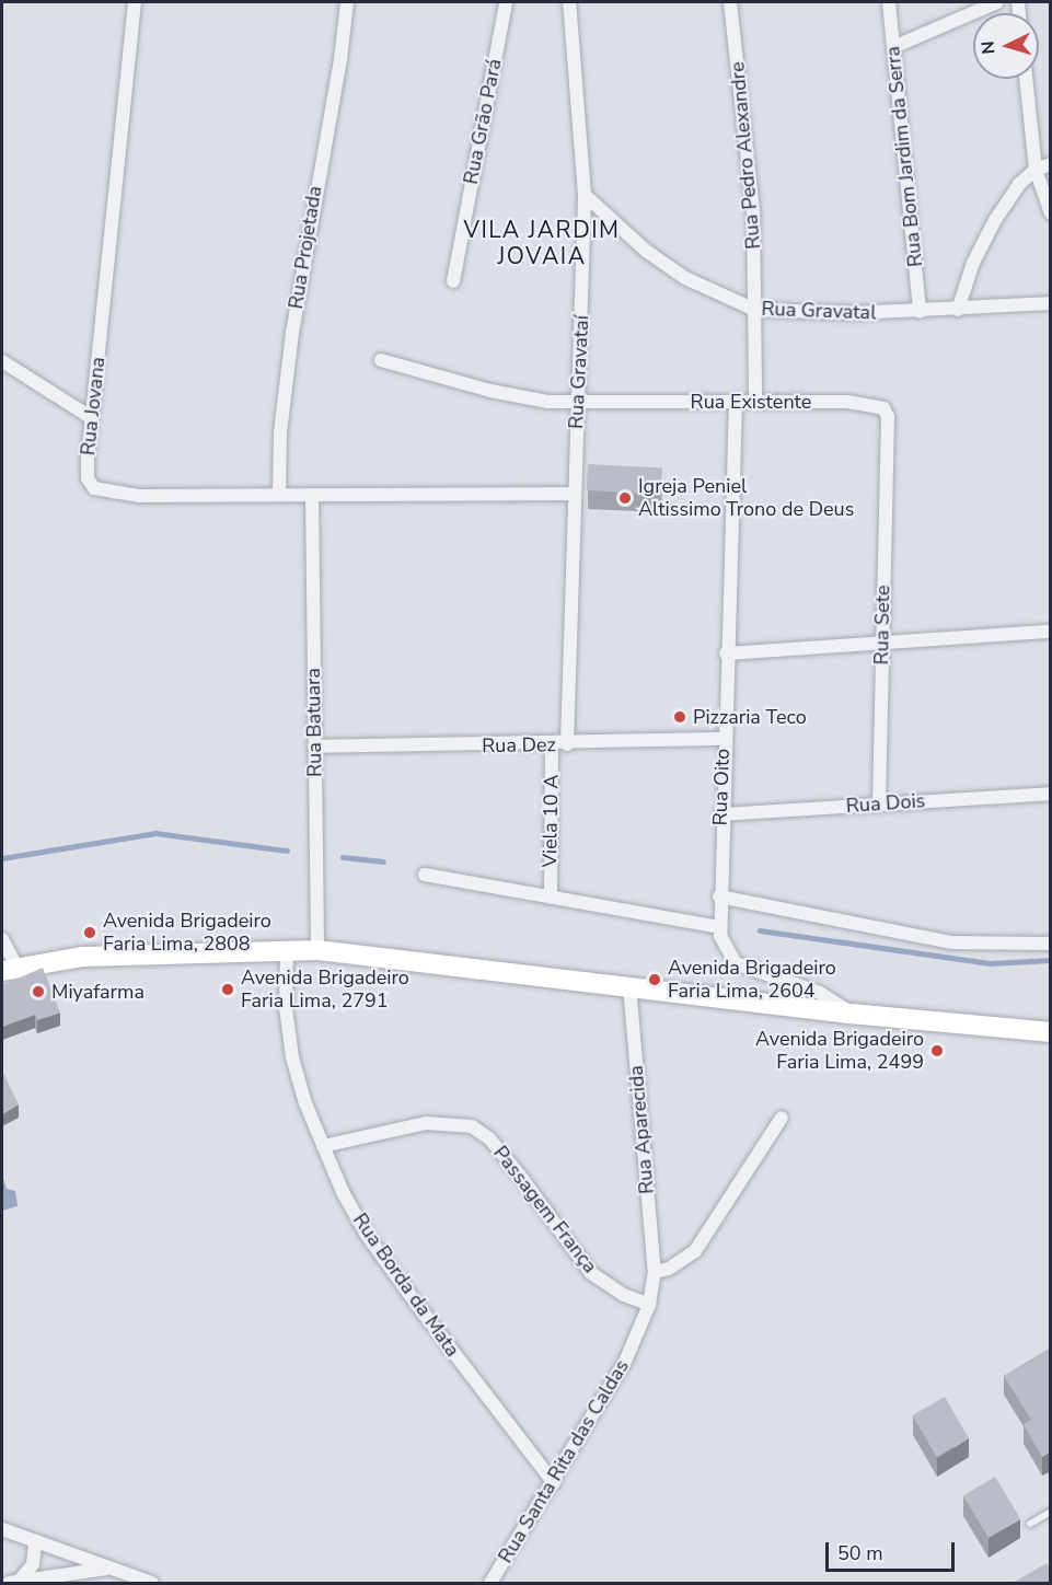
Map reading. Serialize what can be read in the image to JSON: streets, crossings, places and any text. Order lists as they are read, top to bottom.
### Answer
{
  "streets": {
    "street": [
      "Rua Grão Pará",
      "Rua Pedro Alexandre",
      "Rua Bom Jardim da Serra",
      "Rua Projetada",
      "Rua Gravatal",
      "Rua Gravataí",
      "Rua Existente",
      "Rua Jovana",
      "Rua Sete",
      "Rua Batuara",
      "Rua Dez",
      "Rua Oito",
      "Rua Dois",
      "Viela 10 A",
      "Rua Aparecida",
      "Passagem França",
      "Rua Borda da Mata",
      "Rua Santa Rita das Caldas"
    ]
  },
  "crossings": [
    ["Rua Pedro Alexandre", "Rua Gravatal"],
    ["Rua Bom Jardim da Serra", "Rua Gravatal"],
    ["Rua Projetada", "Rua Jovana"],
    ["Rua Gravatal", "Rua Gravataí"],
    ["Rua Gravataí", "Rua Existente"],
    ["Rua Gravataí", "Rua Jovana"],
    ["Rua Gravataí", "Rua Dez"],
    ["Rua Existente", "Rua Sete"],
    ["Rua Existente", "Rua Oito"],
    ["Rua Jovana", "Rua Batuara"],
    ["Rua Sete", "Rua Dois"],
    ["Rua Batuara", "Rua Dez"],
    ["Rua Dez", "Rua Oito"],
    ["Rua Dez", "Viela 10 A"],
    ["Rua Oito", "Rua Dois"],
    ["Rua Aparecida", "Rua Santa Rita das Caldas"],
    ["Passagem França", "Rua Borda da Mata"],
    ["Passagem França", "Rua Santa Rita das Caldas"],
    ["Rua Borda da Mata", "Rua Santa Rita das Caldas"]
  ],
  "districts": ["VILA JARDIM JOVAIA"],
  "places": [
    "Igreja Peniel Altissimo Trono de Deus",
    "Pizzaria Teco",
    "Avenida Brigadeiro Faria Lima, 2808",
    "Avenida Brigadeiro Faria Lima, 2604",
    "Avenida Brigadeiro Faria Lima, 2791",
    "Miyafarma",
    "Avenida Brigadeiro Faria Lima, 2499"
  ],
  "scale_bar": "50 m",
  "north": "left"
}
